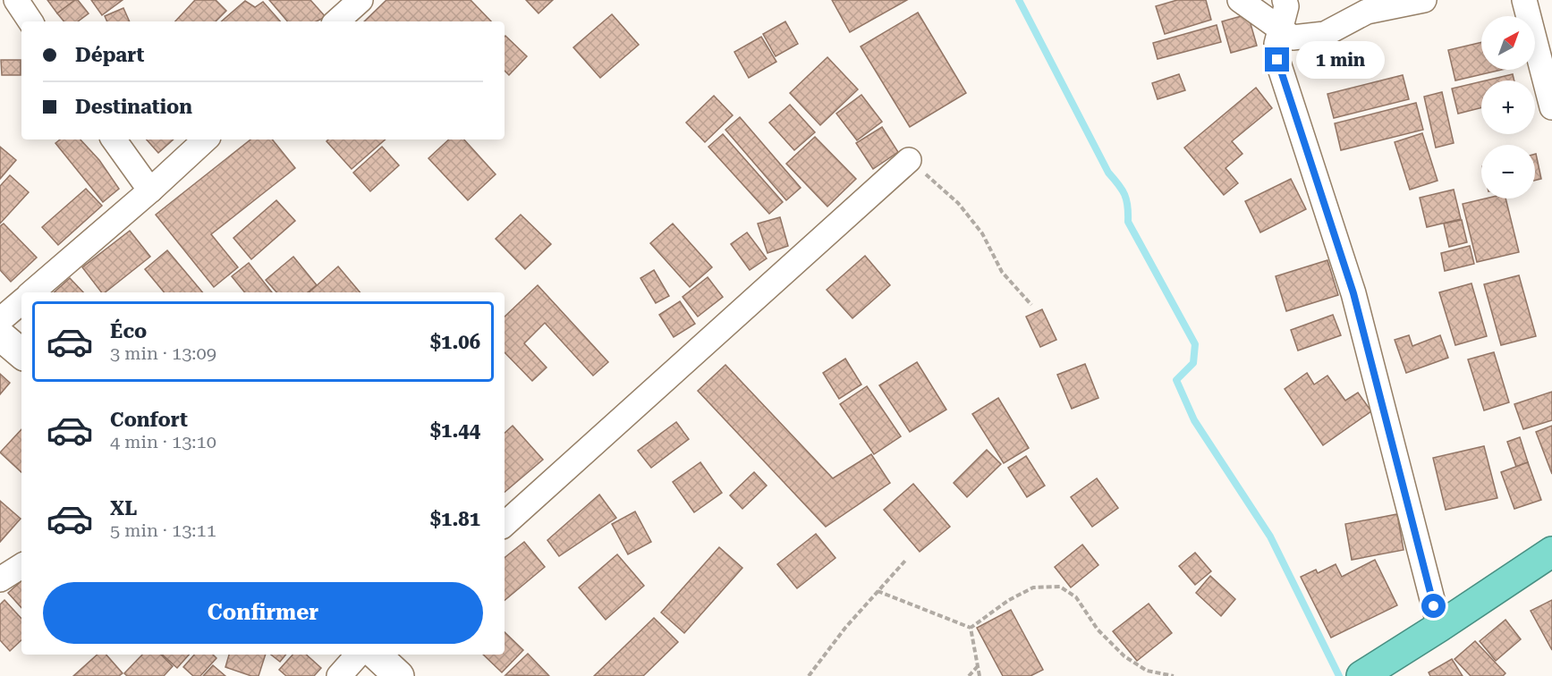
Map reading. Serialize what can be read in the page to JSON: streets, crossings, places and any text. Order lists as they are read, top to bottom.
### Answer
{
  "north": "top right",
  "page": {
    "map_buttons": ["+", "−"],
    "banner": ["Départ", "Destination"],
    "bubble": "1 min",
    "list": [
      {
        "name": "Éco",
        "note": "3 min · 13:09",
        "value": "$1.06"
      },
      {
        "name": "Confort",
        "note": "4 min · 13:10",
        "value": "$1.44"
      },
      {
        "name": "XL",
        "note": "5 min · 13:11",
        "value": "$1.81"
      }
    ],
    "buttons": "Confirmer"
  }
}
